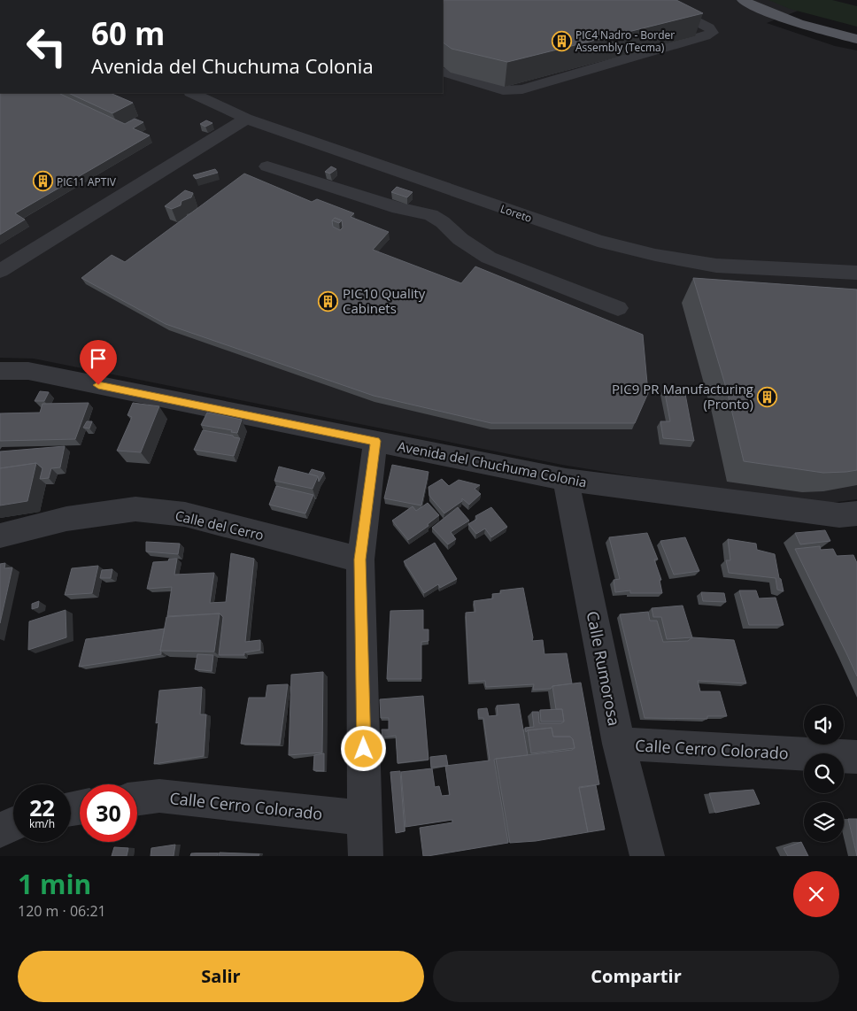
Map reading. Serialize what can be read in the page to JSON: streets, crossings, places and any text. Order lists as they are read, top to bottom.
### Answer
{
  "streets": {
    "street": [
      "Loreto",
      "Avenida del Chuchuma Colonia",
      "Calle del Cerro",
      "Calle Rumorosa",
      "Calle Cerro Colorado"
    ]
  },
  "crossings": [
    ["Avenida del Chuchuma Colonia", "Calle Rumorosa"],
    ["Calle Rumorosa", "Calle Cerro Colorado"]
  ],
  "places": {
    "building": [
      "PIC4 Nadro - Border Assembly (Tecma)",
      "PIC11 APTIV",
      "PIC10 Quality Cabinets",
      "PIC9 PR Manufacturing (Pronto)"
    ]
  },
  "page": {
    "turn": ["60 m", "Avenida del Chuchuma Colonia"],
    "speed": "22 km/h",
    "limit": "30",
    "heading": ["1 min", "120 m · 06:21"],
    "buttons": ["Salir", "Compartir"]
  }
}
